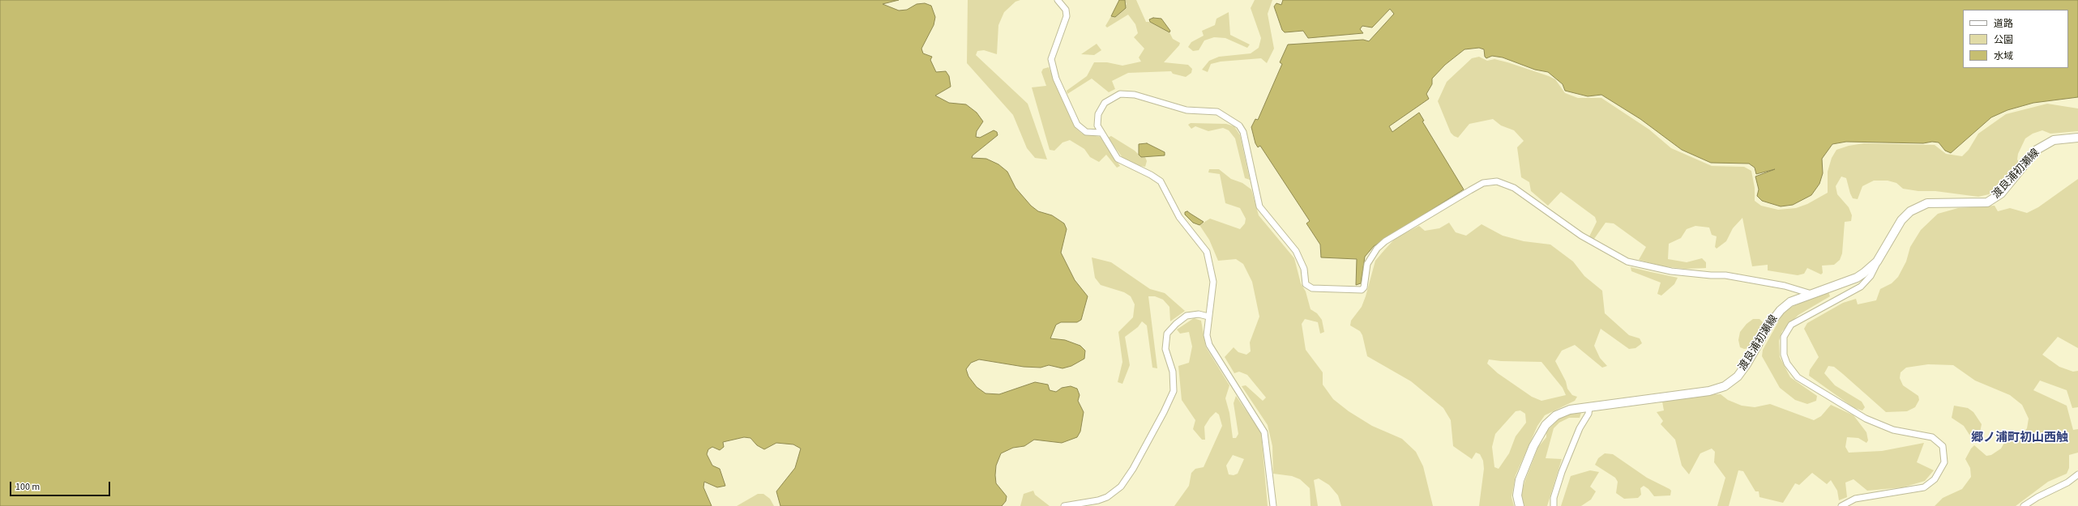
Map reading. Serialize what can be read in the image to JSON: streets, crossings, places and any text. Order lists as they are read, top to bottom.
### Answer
{
  "streets": {
    "main road": ["渡良浦初瀬線"]
  },
  "districts": ["郷ノ浦町初山西触"],
  "legend": ["道路", "公園", "水域"],
  "scale_bar": "100 m"
}
